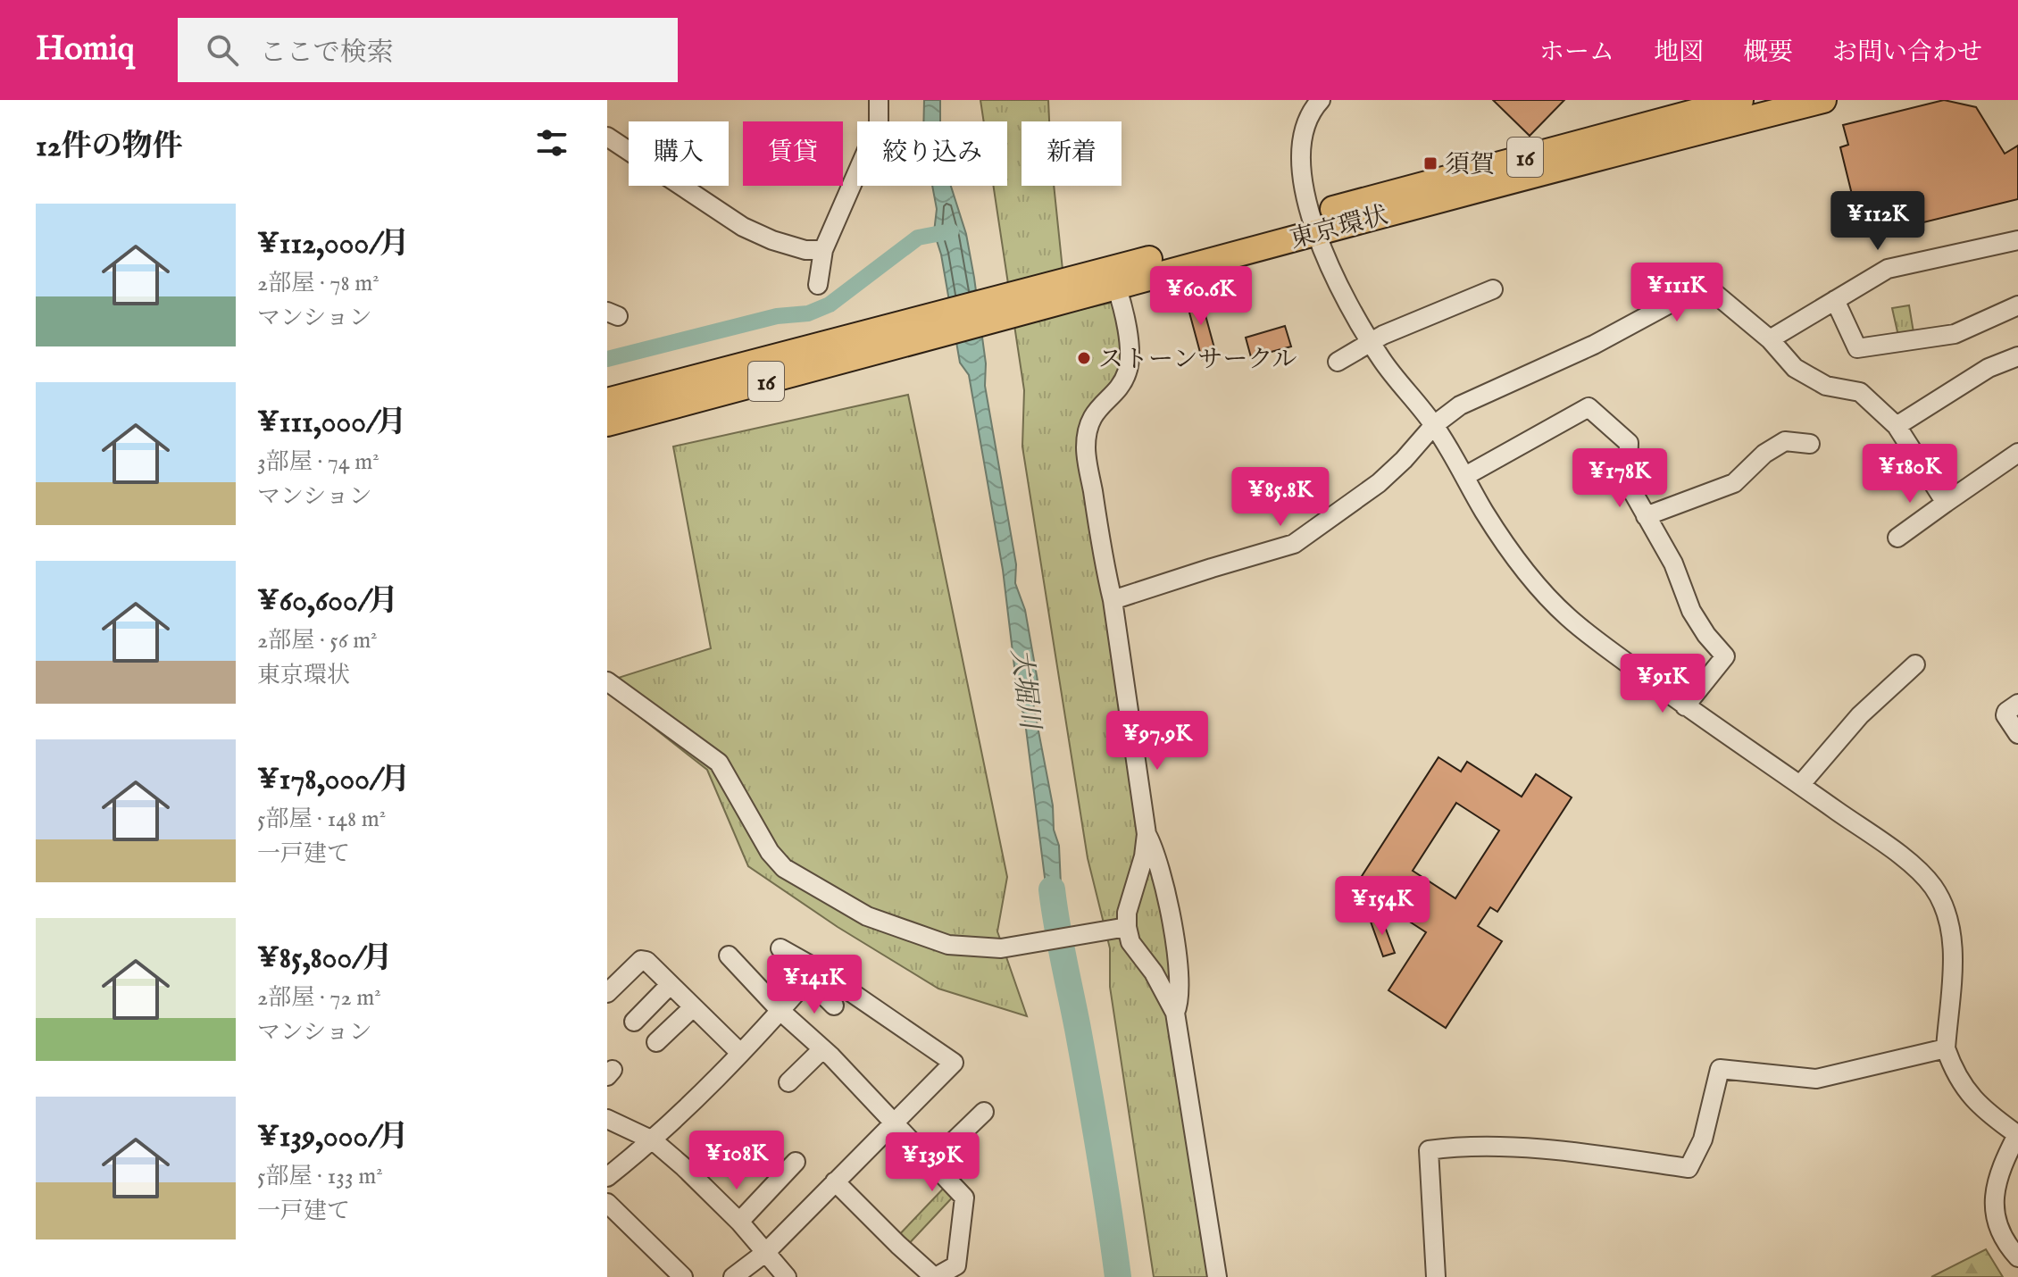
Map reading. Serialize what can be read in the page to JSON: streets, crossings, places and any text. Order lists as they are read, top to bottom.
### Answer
{
  "streets": {
    "highway": ["16", "東京環状"]
  },
  "water": ["大堀川"],
  "places": {
    "transit": ["須賀"],
    "other": ["ストーンサークル"]
  },
  "page": {
    "header": "Homiq",
    "search": "ここで検索",
    "nav": [
      "ホーム",
      "地図",
      "概要",
      "お問い合わせ"
    ],
    "heading": "12件の物件",
    "chip": [
      "購入",
      "賃貸",
      "絞り込み",
      "新着"
    ],
    "list": [
      {
        "name": "¥112,000/月",
        "note": "2部屋 · 78 m² · マンション"
      },
      {
        "name": "¥111,000/月",
        "note": "3部屋 · 74 m² · マンション"
      },
      {
        "name": "¥60,600/月",
        "note": "2部屋 · 56 m² · 東京環状"
      },
      {
        "name": "¥178,000/月",
        "note": "5部屋 · 148 m² · 一戸建て"
      },
      {
        "name": "¥85,800/月",
        "note": "2部屋 · 72 m² · マンション"
      },
      {
        "name": "¥139,000/月",
        "note": "5部屋 · 133 m² · 一戸建て"
      }
    ],
    "price": [
      "¥112K",
      "¥111K",
      "¥60.6K",
      "¥180K",
      "¥178K",
      "¥85.8K",
      "¥91K",
      "¥97.9K",
      "¥154K",
      "¥141K",
      "¥108K",
      "¥139K"
    ]
  }
}
